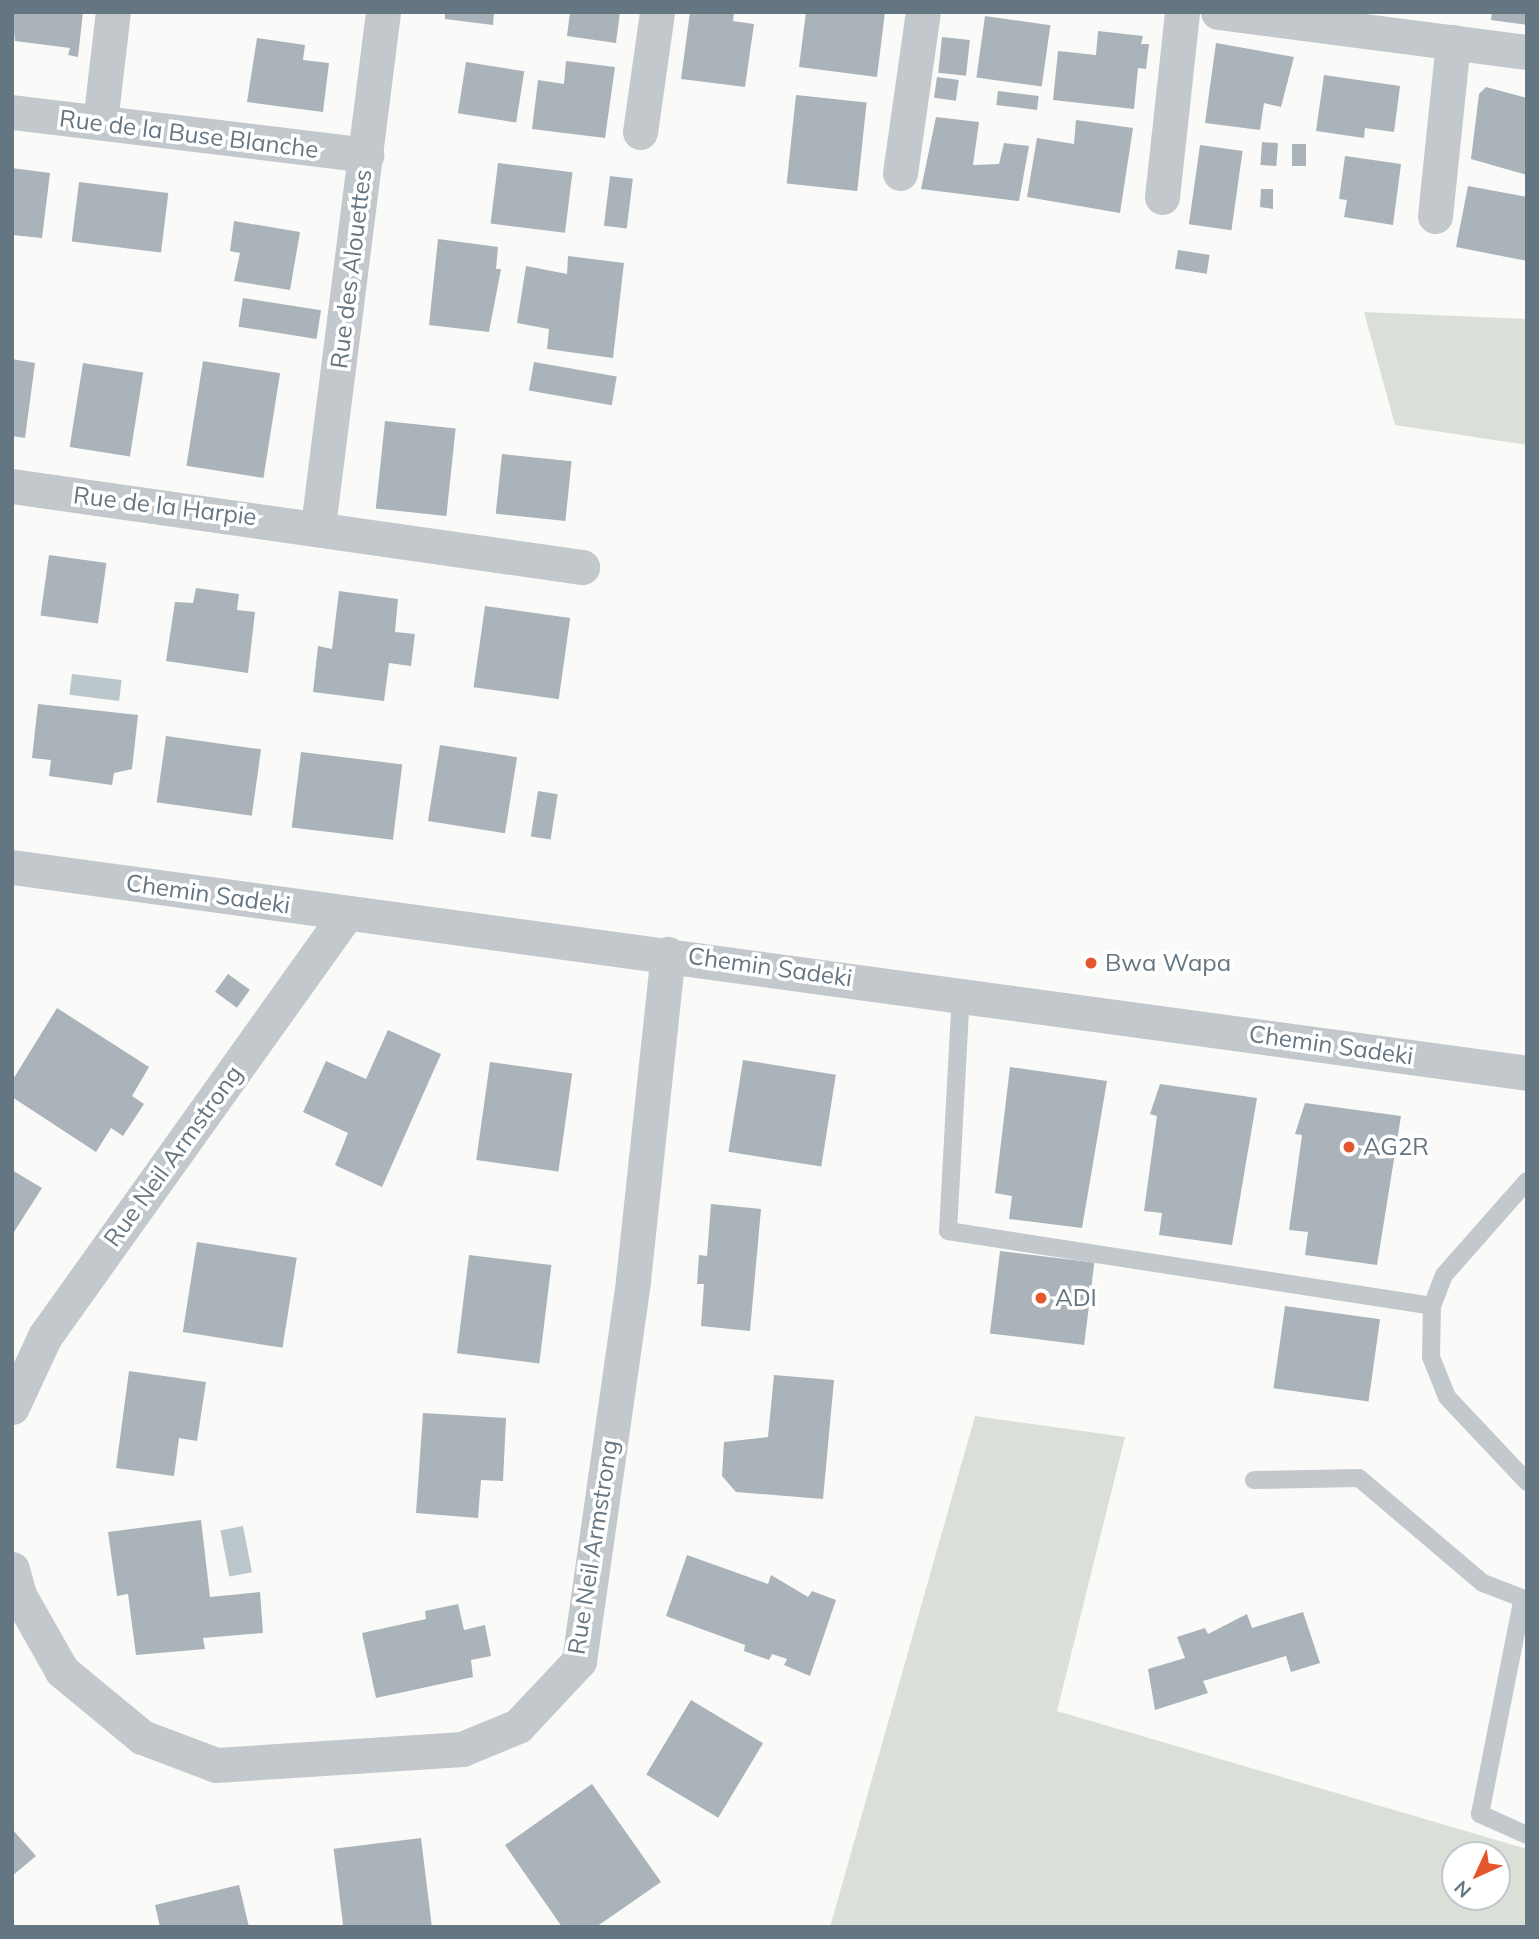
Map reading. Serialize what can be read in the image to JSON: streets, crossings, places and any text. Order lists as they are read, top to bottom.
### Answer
{
  "streets": {
    "street": [
      "Rue de la Buse Blanche",
      "Rue des Alouettes",
      "Rue de la Harpie",
      "Chemin Sadeki",
      "Rue Neil Armstrong"
    ]
  },
  "crossings": [
    ["Rue de la Buse Blanche", "Rue des Alouettes"],
    ["Rue des Alouettes", "Rue de la Harpie"],
    ["Chemin Sadeki", "Rue Neil Armstrong"]
  ],
  "places": ["Bwa Wapa", "AG2R", "ADI"],
  "north": "bottom left"
}
